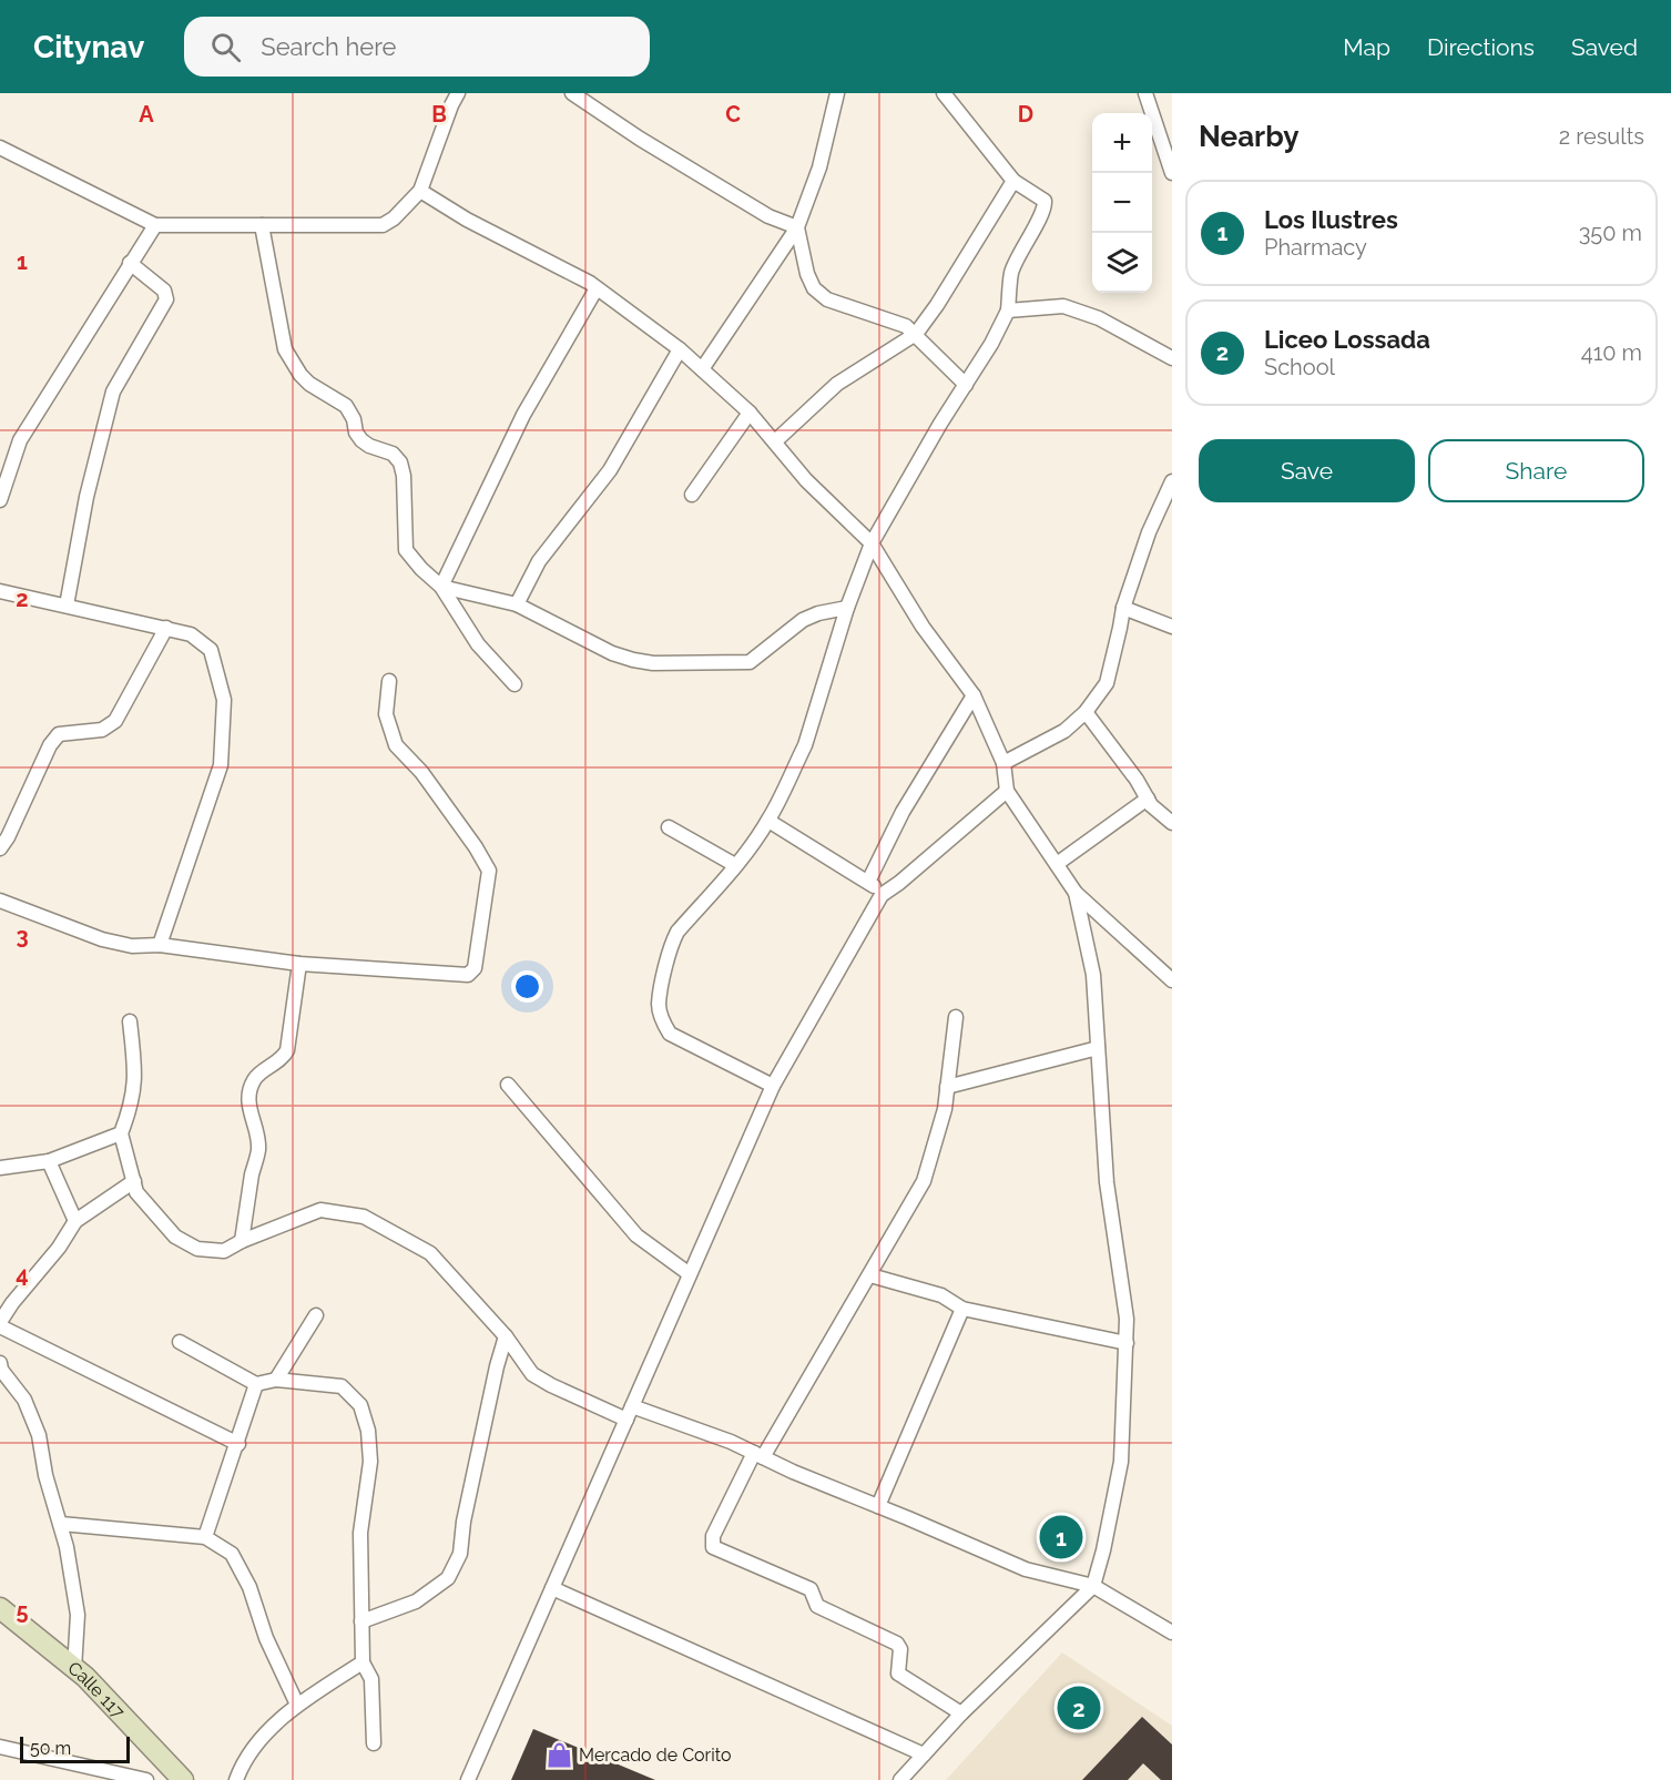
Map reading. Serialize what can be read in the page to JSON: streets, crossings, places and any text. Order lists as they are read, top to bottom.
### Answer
{
  "streets": {
    "street": ["Calle 117"]
  },
  "places": {
    "shop": ["Mercado de Corito"]
  },
  "scale_bar": "50 m",
  "page": {
    "header": "Citynav",
    "search": "Search here",
    "nav": ["Map", "Directions", "Saved"],
    "heading": ["Nearby", "2 results"],
    "map_buttons": ["+", "−"],
    "list": [
      {
        "mark": "1",
        "name": "Los Ilustres",
        "note": "Pharmacy",
        "value": "350 m"
      },
      {
        "mark": "2",
        "name": "Liceo Lossada",
        "note": "School",
        "value": "410 m"
      }
    ],
    "buttons": ["Save", "Share"],
    "pins": ["1", "2"],
    "scale": "50 m"
  },
  "grid": {
    "columns": [
      "A",
      "B",
      "C",
      "D"
    ],
    "rows": [
      "1",
      "2",
      "3",
      "4",
      "5"
    ]
  }
}
